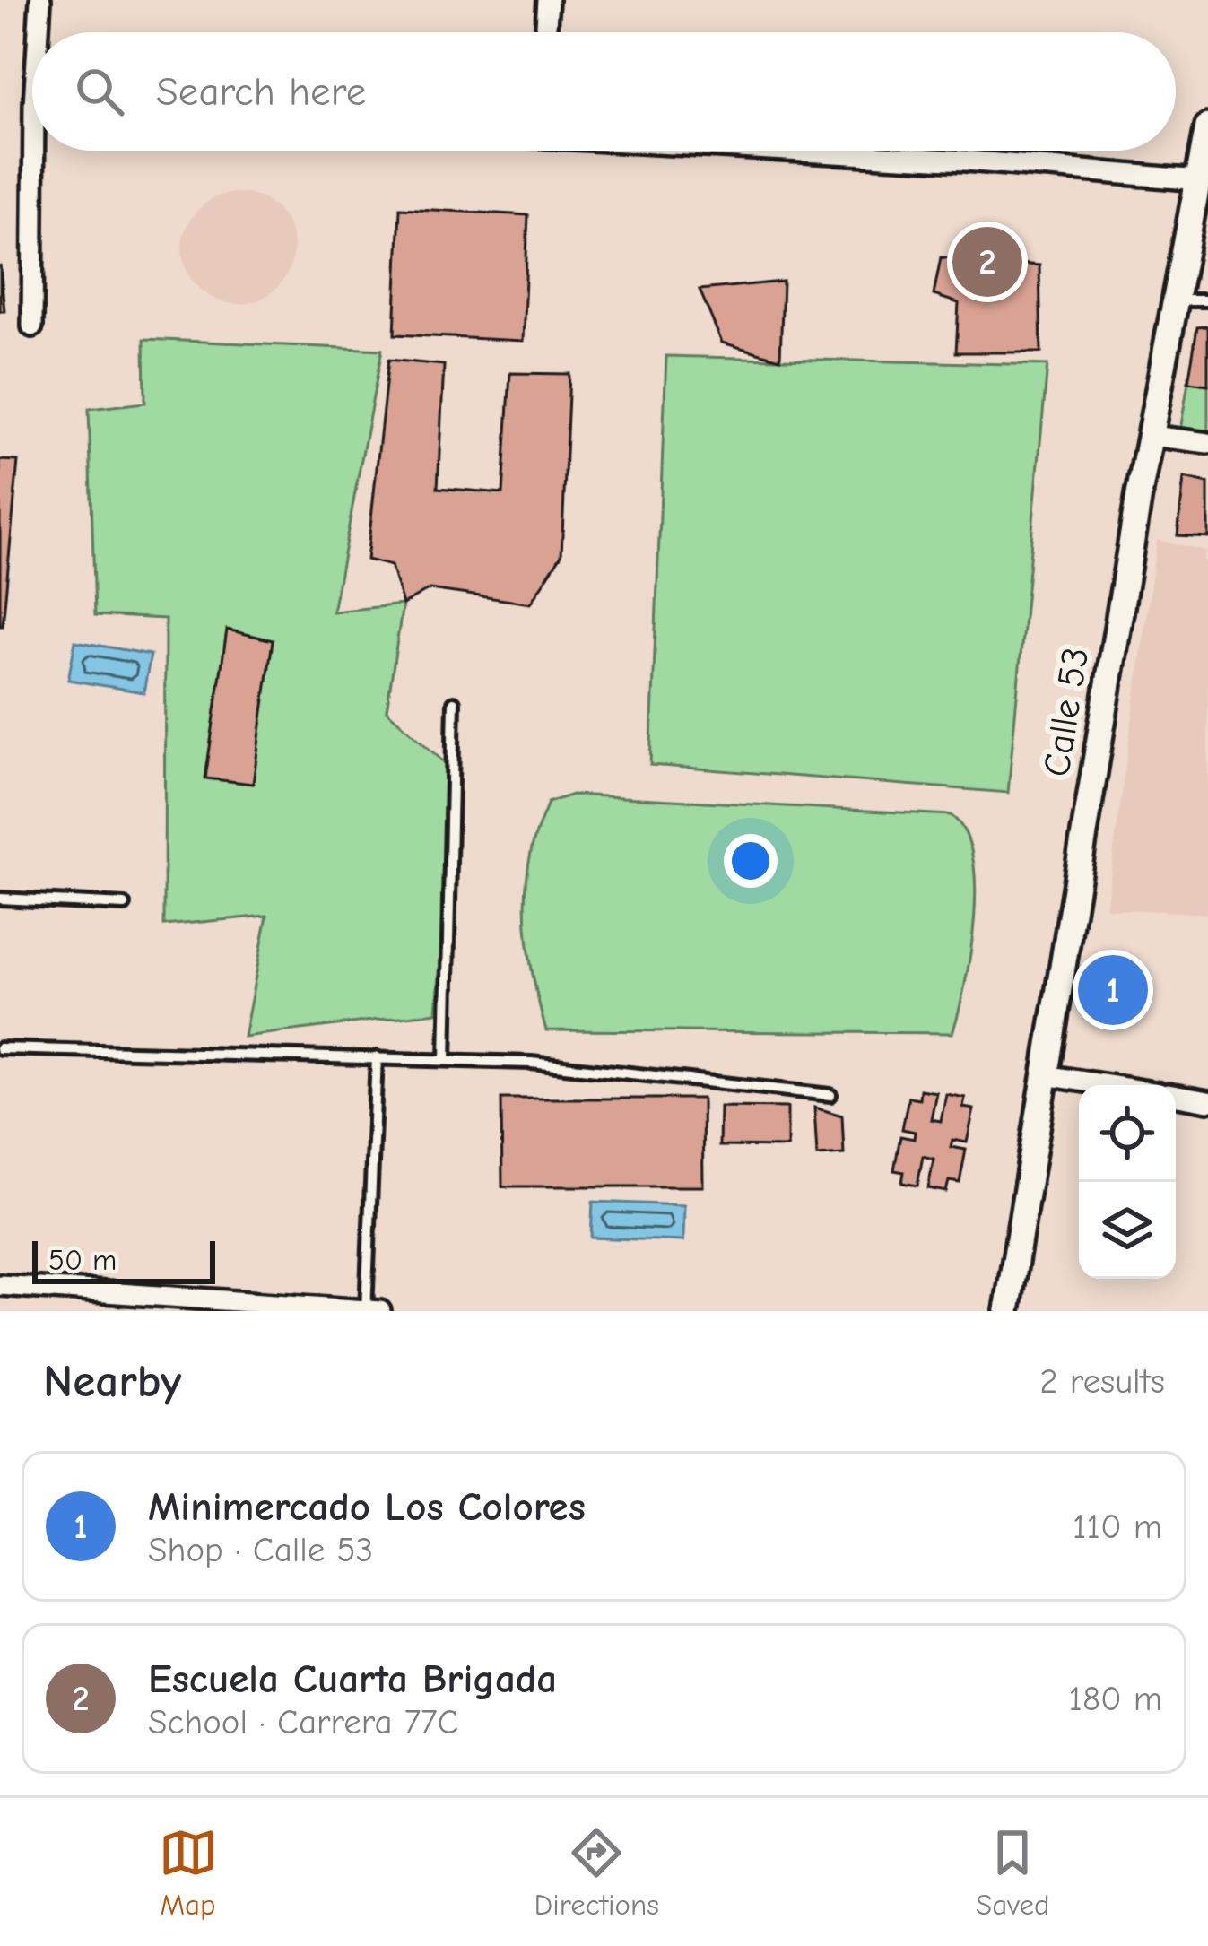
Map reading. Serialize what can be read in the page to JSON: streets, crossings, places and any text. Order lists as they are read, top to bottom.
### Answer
{
  "streets": {
    "street": ["Calle 53"]
  },
  "scale_bar": "50 m",
  "page": {
    "search": "Search here",
    "pins": ["2", "1"],
    "scale": "50 m",
    "heading": ["Nearby", "2 results"],
    "list": [
      {
        "mark": "1",
        "name": "Minimercado Los Colores",
        "note": "Shop · Calle 53",
        "value": "110 m"
      },
      {
        "mark": "2",
        "name": "Escuela Cuarta Brigada",
        "note": "School · Carrera 77C",
        "value": "180 m"
      }
    ],
    "nav": ["Map", "Directions", "Saved"]
  }
}
